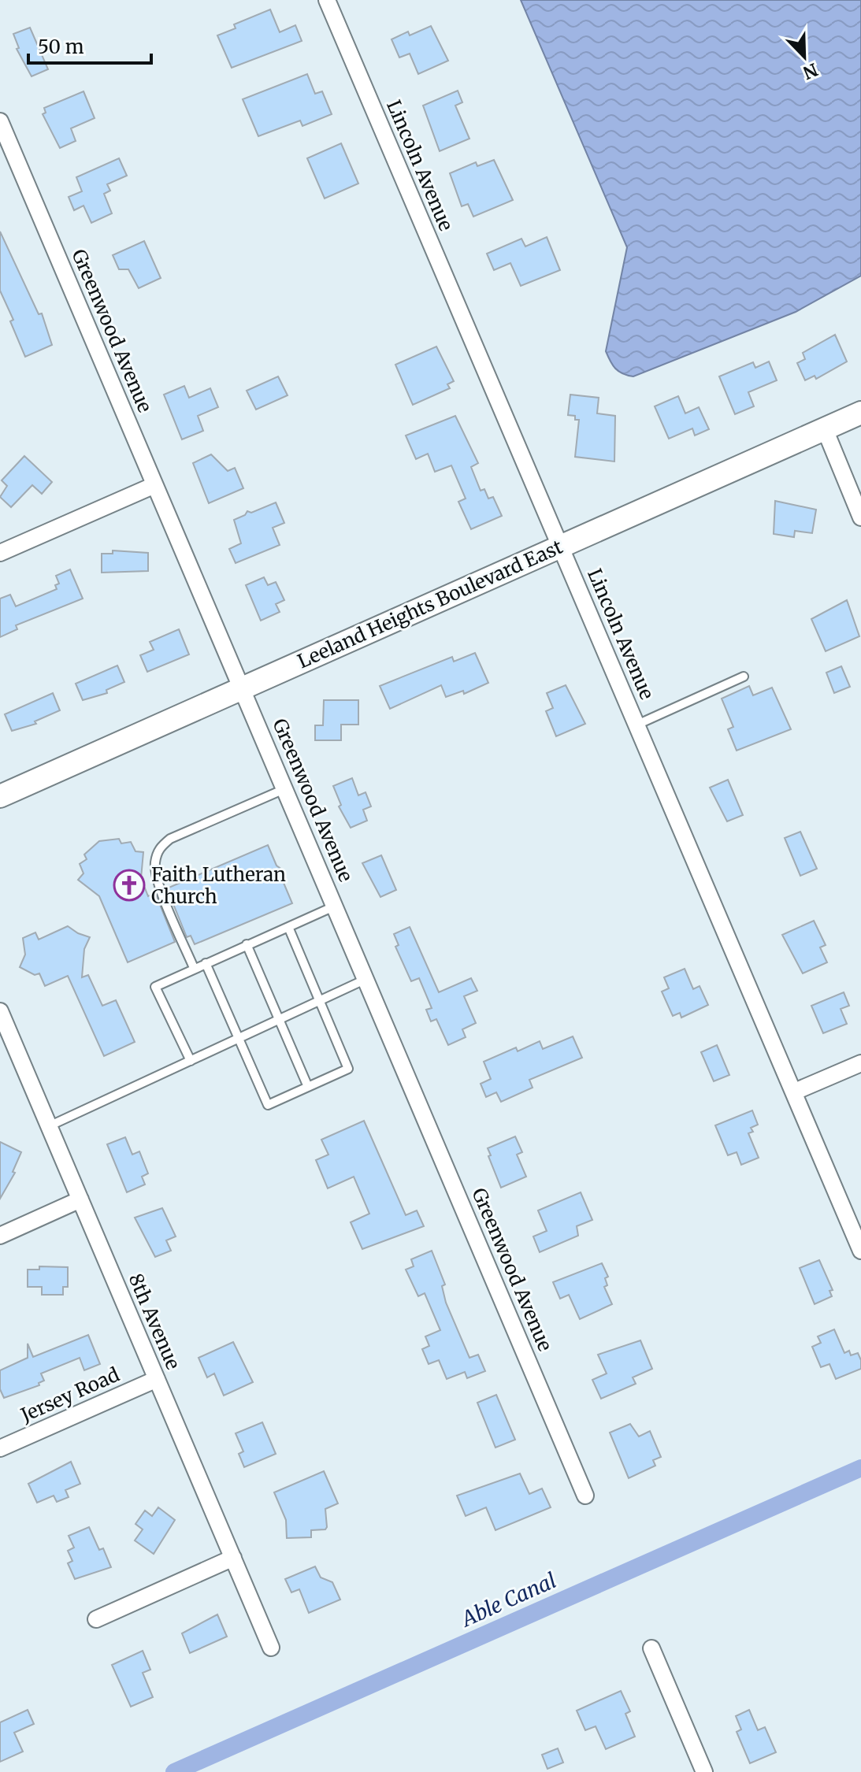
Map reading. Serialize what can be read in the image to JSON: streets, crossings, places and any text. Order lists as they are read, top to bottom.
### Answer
{
  "streets": {
    "main road": ["Leeland Heights Boulevard East"],
    "street": [
      "Lincoln Avenue",
      "Greenwood Avenue",
      "8th Avenue",
      "Jersey Road"
    ]
  },
  "crossings": [
    ["Lincoln Avenue", "Leeland Heights Boulevard East"],
    ["Greenwood Avenue", "Leeland Heights Boulevard East"],
    ["8th Avenue", "Jersey Road"]
  ],
  "water": ["Able Canal"],
  "places": {
    "church": ["Faith Lutheran Church"]
  },
  "scale_bar": "50 m",
  "north": "bottom right"
}
